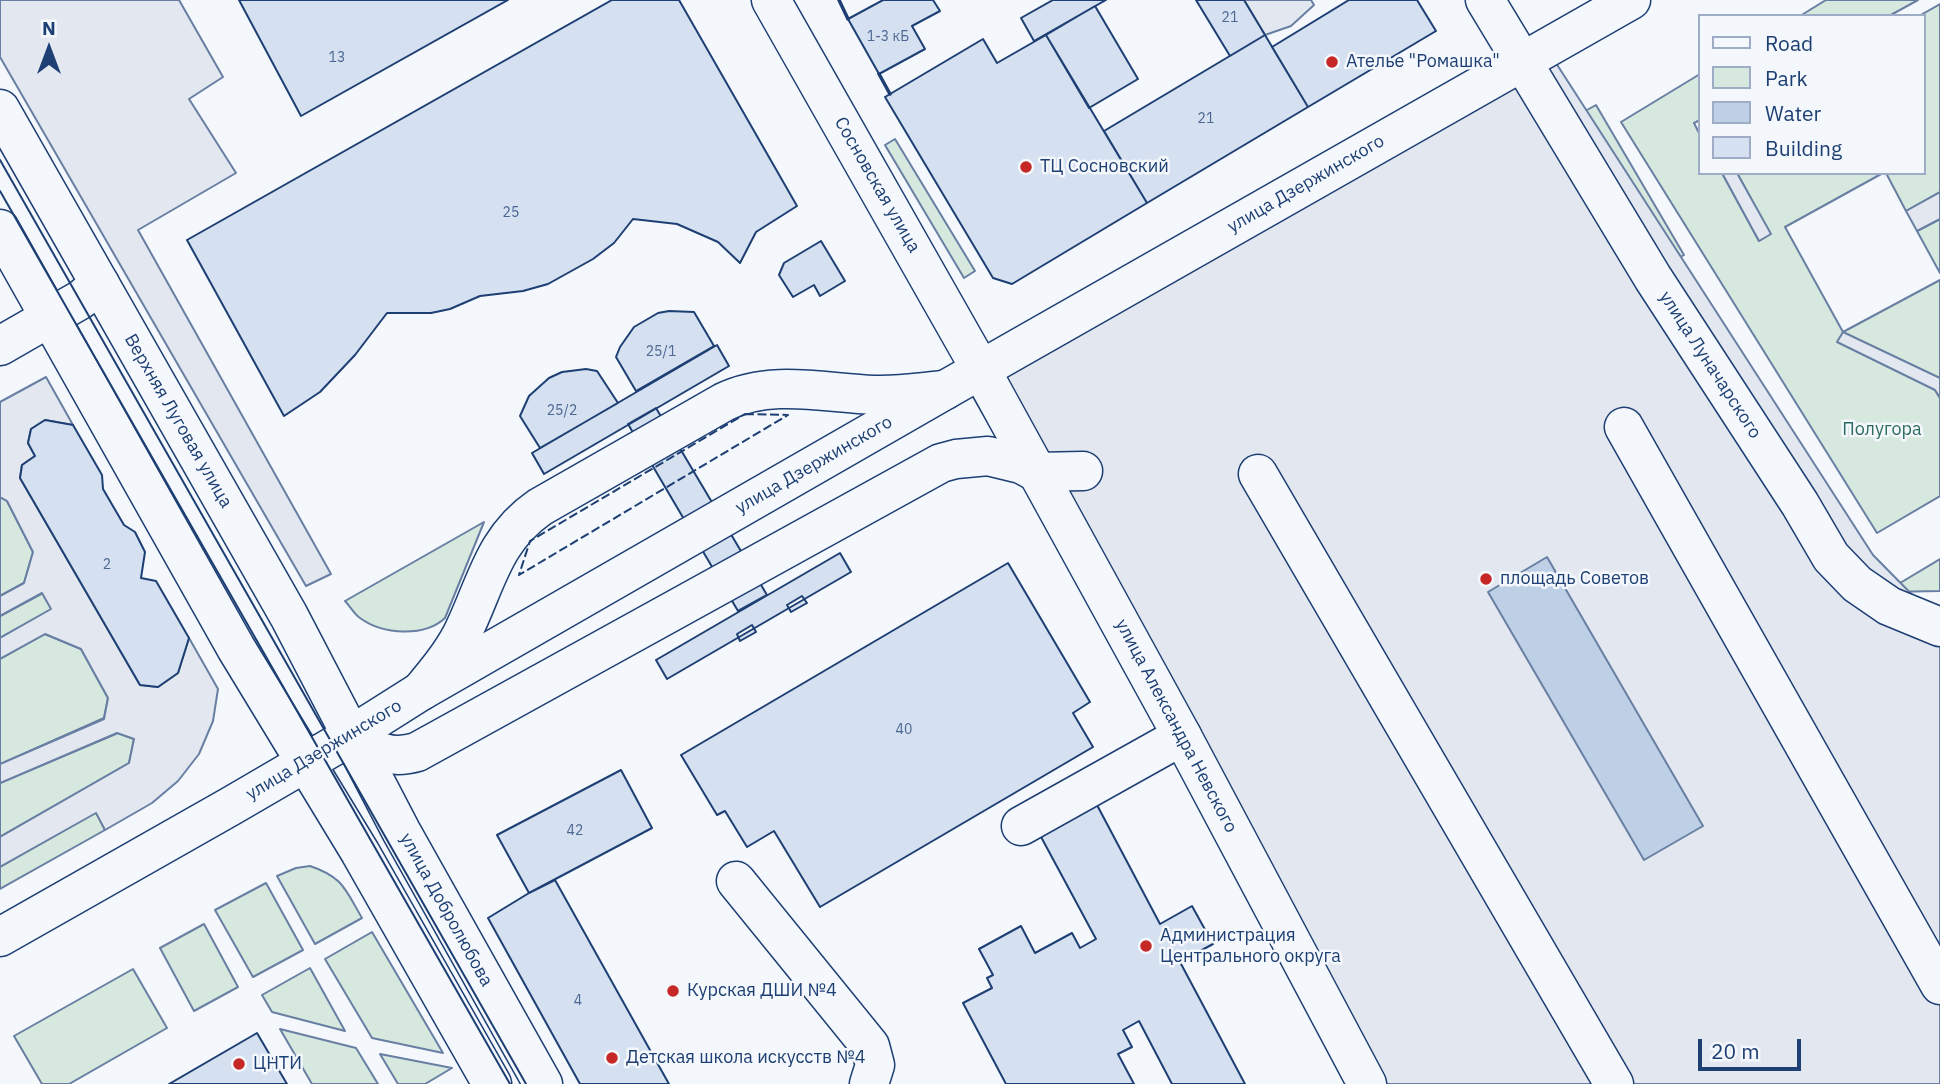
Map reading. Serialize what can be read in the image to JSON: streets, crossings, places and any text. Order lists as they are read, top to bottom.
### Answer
{
  "streets": {
    "main road": [
      "улица Дзержинского",
      "Сосновская улица",
      "улица Луначарского",
      "Верхняя Луговая улица",
      "улица Александра Невского",
      "улица Добролюбова"
    ]
  },
  "crossings": [
    ["улица Дзержинского", "Сосновская улица"],
    ["улица Дзержинского", "улица Луначарского"],
    ["улица Дзержинского", "Верхняя Луговая улица"],
    ["улица Дзержинского", "улица Александра Невского"],
    ["улица Дзержинского", "улица Добролюбова"],
    ["Сосновская улица", "улица Александра Невского"],
    ["Верхняя Луговая улица", "улица Добролюбова"]
  ],
  "parks": ["Полугора"],
  "places": [
    "Ателье \"Ромашка\"",
    "ТЦ Сосновский",
    "площадь Советов",
    "Администрация Центрального округа",
    "Курская ДШИ №4",
    "Детская школа искусств №4",
    "ЦНТИ"
  ],
  "house_numbers": [
    "21",
    "1-3 кБ",
    "13",
    "21",
    "25",
    "25/1",
    "25/2",
    "2",
    "40",
    "42",
    "4"
  ],
  "legend": [
    "Road",
    "Park",
    "Water",
    "Building"
  ],
  "scale_bar": "20 m",
  "north": "top"
}
